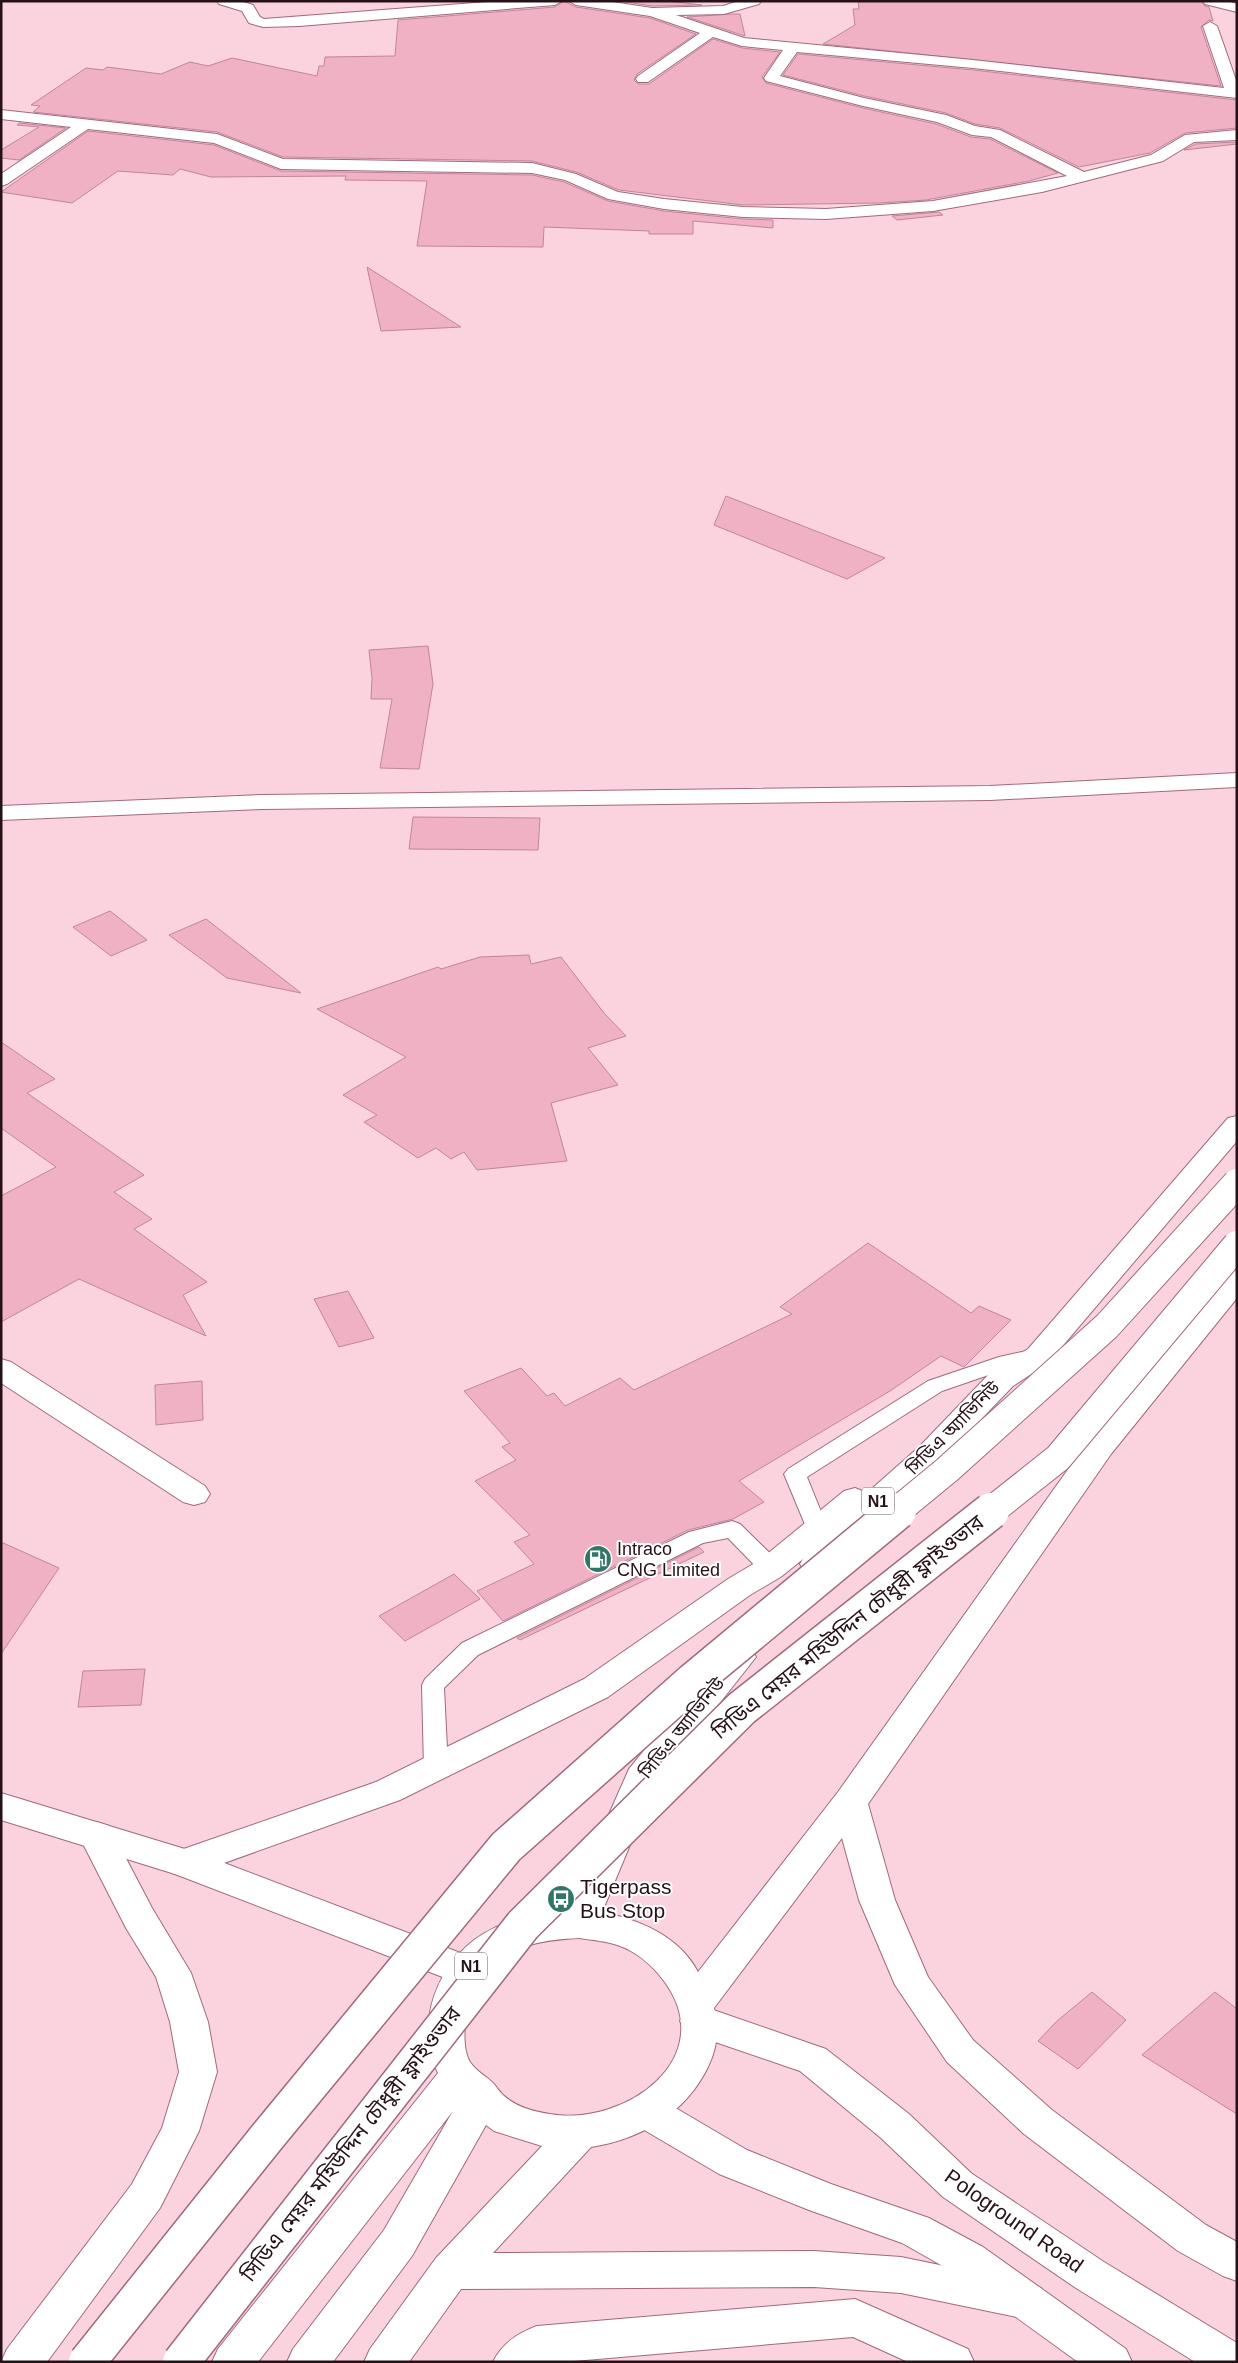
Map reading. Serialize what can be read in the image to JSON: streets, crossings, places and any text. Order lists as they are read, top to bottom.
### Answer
{
  "streets": {
    "main road": [
      "সিডিএ অ্যাভিনিউ",
      "N1",
      "সিডিএ মেয়র মহিউদ্দিন চৌধুরী ফ্লাইওভার",
      "Pologround Road"
    ]
  },
  "crossings": [
    ["সিডিএ অ্যাভিনিউ", "N1"],
    ["N1", "Pologround Road"]
  ],
  "places": {
    "fuel station": ["Intraco CNG Limited"],
    "bus stop": ["Tigerpass Bus Stop"]
  }
}
